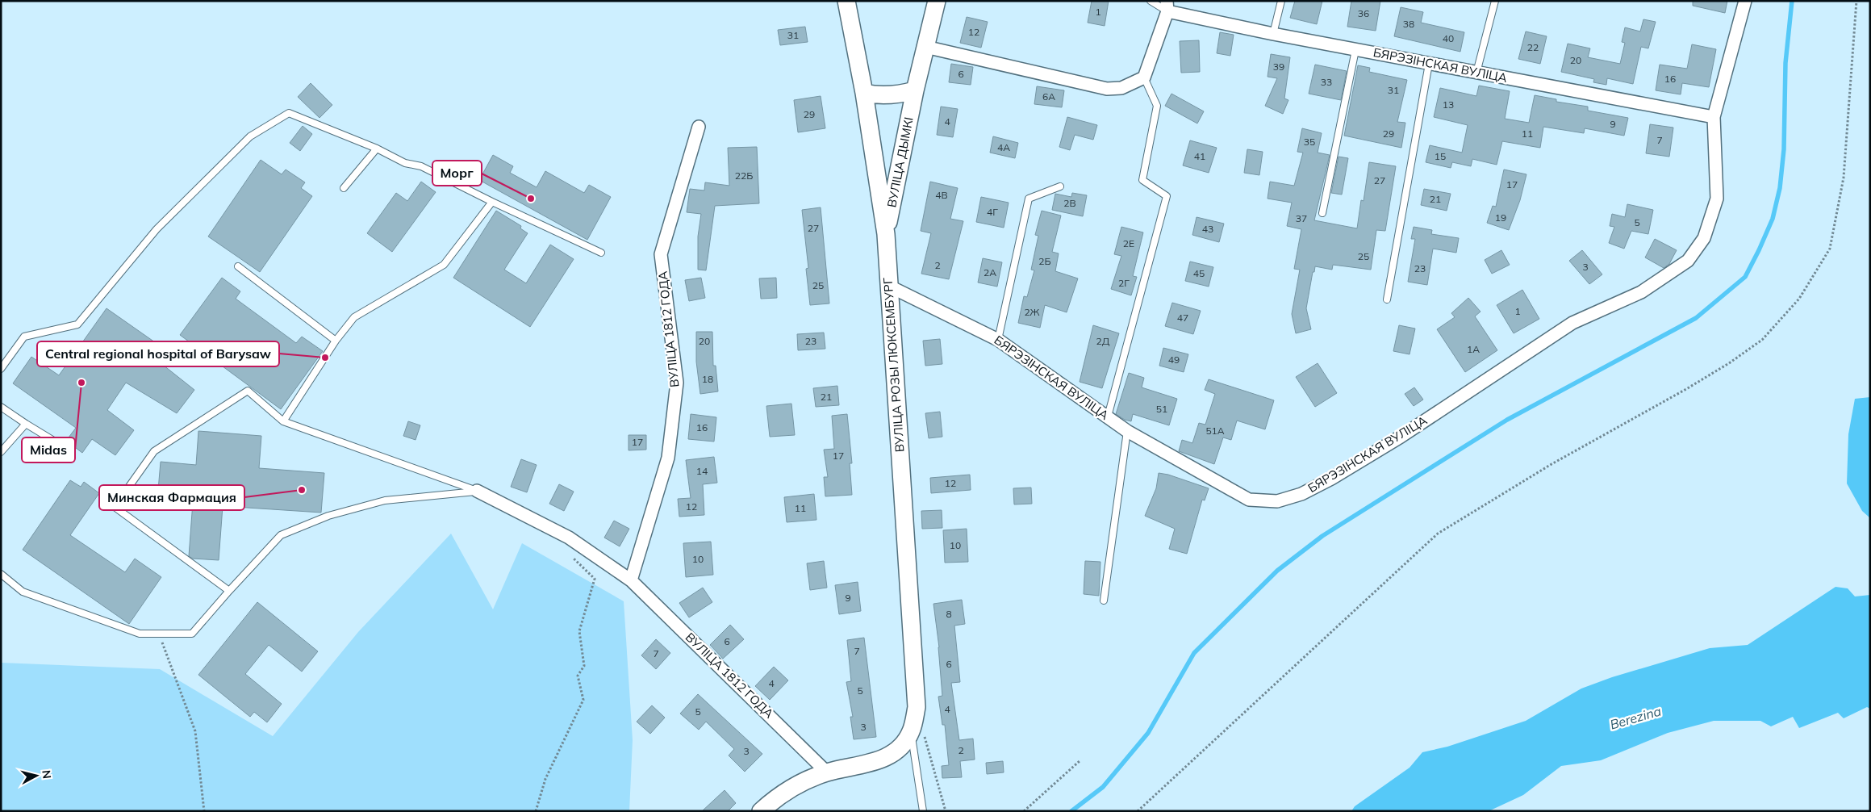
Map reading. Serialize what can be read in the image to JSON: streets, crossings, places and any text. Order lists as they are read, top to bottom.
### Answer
{
  "streets": {
    "main road": ["ВУЛІЦА ДЫМКІ", "ВУЛІЦА РОЗЫ ЛЮКСЕМБУРГ"],
    "street": ["БЯРЭЗІНСКАЯ ВУЛІЦА", "ВУЛІЦА 1812 ГОДА"]
  },
  "crossings": [
    ["БЯРЭЗІНСКАЯ ВУЛІЦА", "ВУЛІЦА РОЗЫ ЛЮКСЕМБУРГ"],
    ["ВУЛІЦА ДЫМКІ", "ВУЛІЦА РОЗЫ ЛЮКСЕМБУРГ"]
  ],
  "water": ["Berezina"],
  "places": [
    "Морг",
    "Central regional hospital of Barysaw",
    "Midas",
    "Минская Фармация"
  ],
  "house_numbers": [
    "1",
    "36",
    "38",
    "12",
    "31",
    "40",
    "22",
    "20",
    "39",
    "6",
    "16",
    "33",
    "31",
    "6А",
    "13",
    "29",
    "4",
    "9",
    "29",
    "11",
    "7",
    "35",
    "4А",
    "41",
    "15",
    "22Б",
    "27",
    "17",
    "4В",
    "21",
    "2В",
    "4Г",
    "19",
    "37",
    "5",
    "27",
    "43",
    "2Е",
    "25",
    "2Б",
    "2",
    "3",
    "23",
    "2А",
    "45",
    "2Г",
    "25",
    "1",
    "2Ж",
    "47",
    "20",
    "23",
    "2Д",
    "1А",
    "49",
    "18",
    "21",
    "51",
    "16",
    "51А",
    "17",
    "17",
    "14",
    "12",
    "12",
    "11",
    "10",
    "10",
    "9",
    "8",
    "6",
    "7",
    "7",
    "6",
    "4",
    "5",
    "4",
    "5",
    "3",
    "2",
    "3"
  ],
  "north": "right"
}
